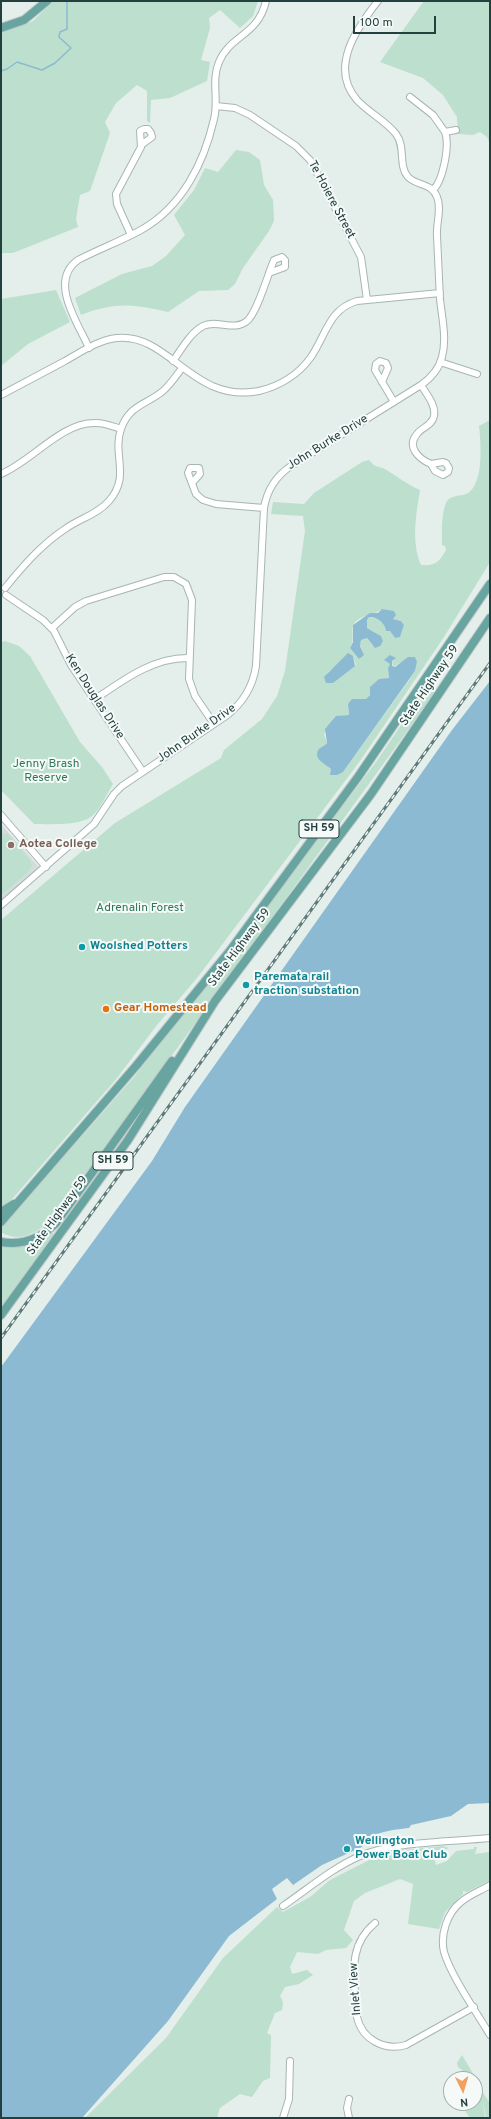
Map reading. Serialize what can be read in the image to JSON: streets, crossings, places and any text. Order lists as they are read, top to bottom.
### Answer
{
  "streets": {
    "main road": ["State Highway 59", "SH 59"],
    "street": [
      "Te Hoiere Street",
      "John Burke Drive",
      "Ken Douglas Drive",
      "Inlet View"
    ]
  },
  "crossings": [
    ["John Burke Drive", "Ken Douglas Drive"]
  ],
  "parks": ["Jenny Brash Reserve", "Adrenalin Forest"],
  "places": [
    "Aotea College",
    "Woolshed Potters",
    "Paremata rail traction substation",
    "Gear Homestead",
    "Wellington Power Boat Club"
  ],
  "scale_bar": "100 m",
  "north": "bottom"
}
